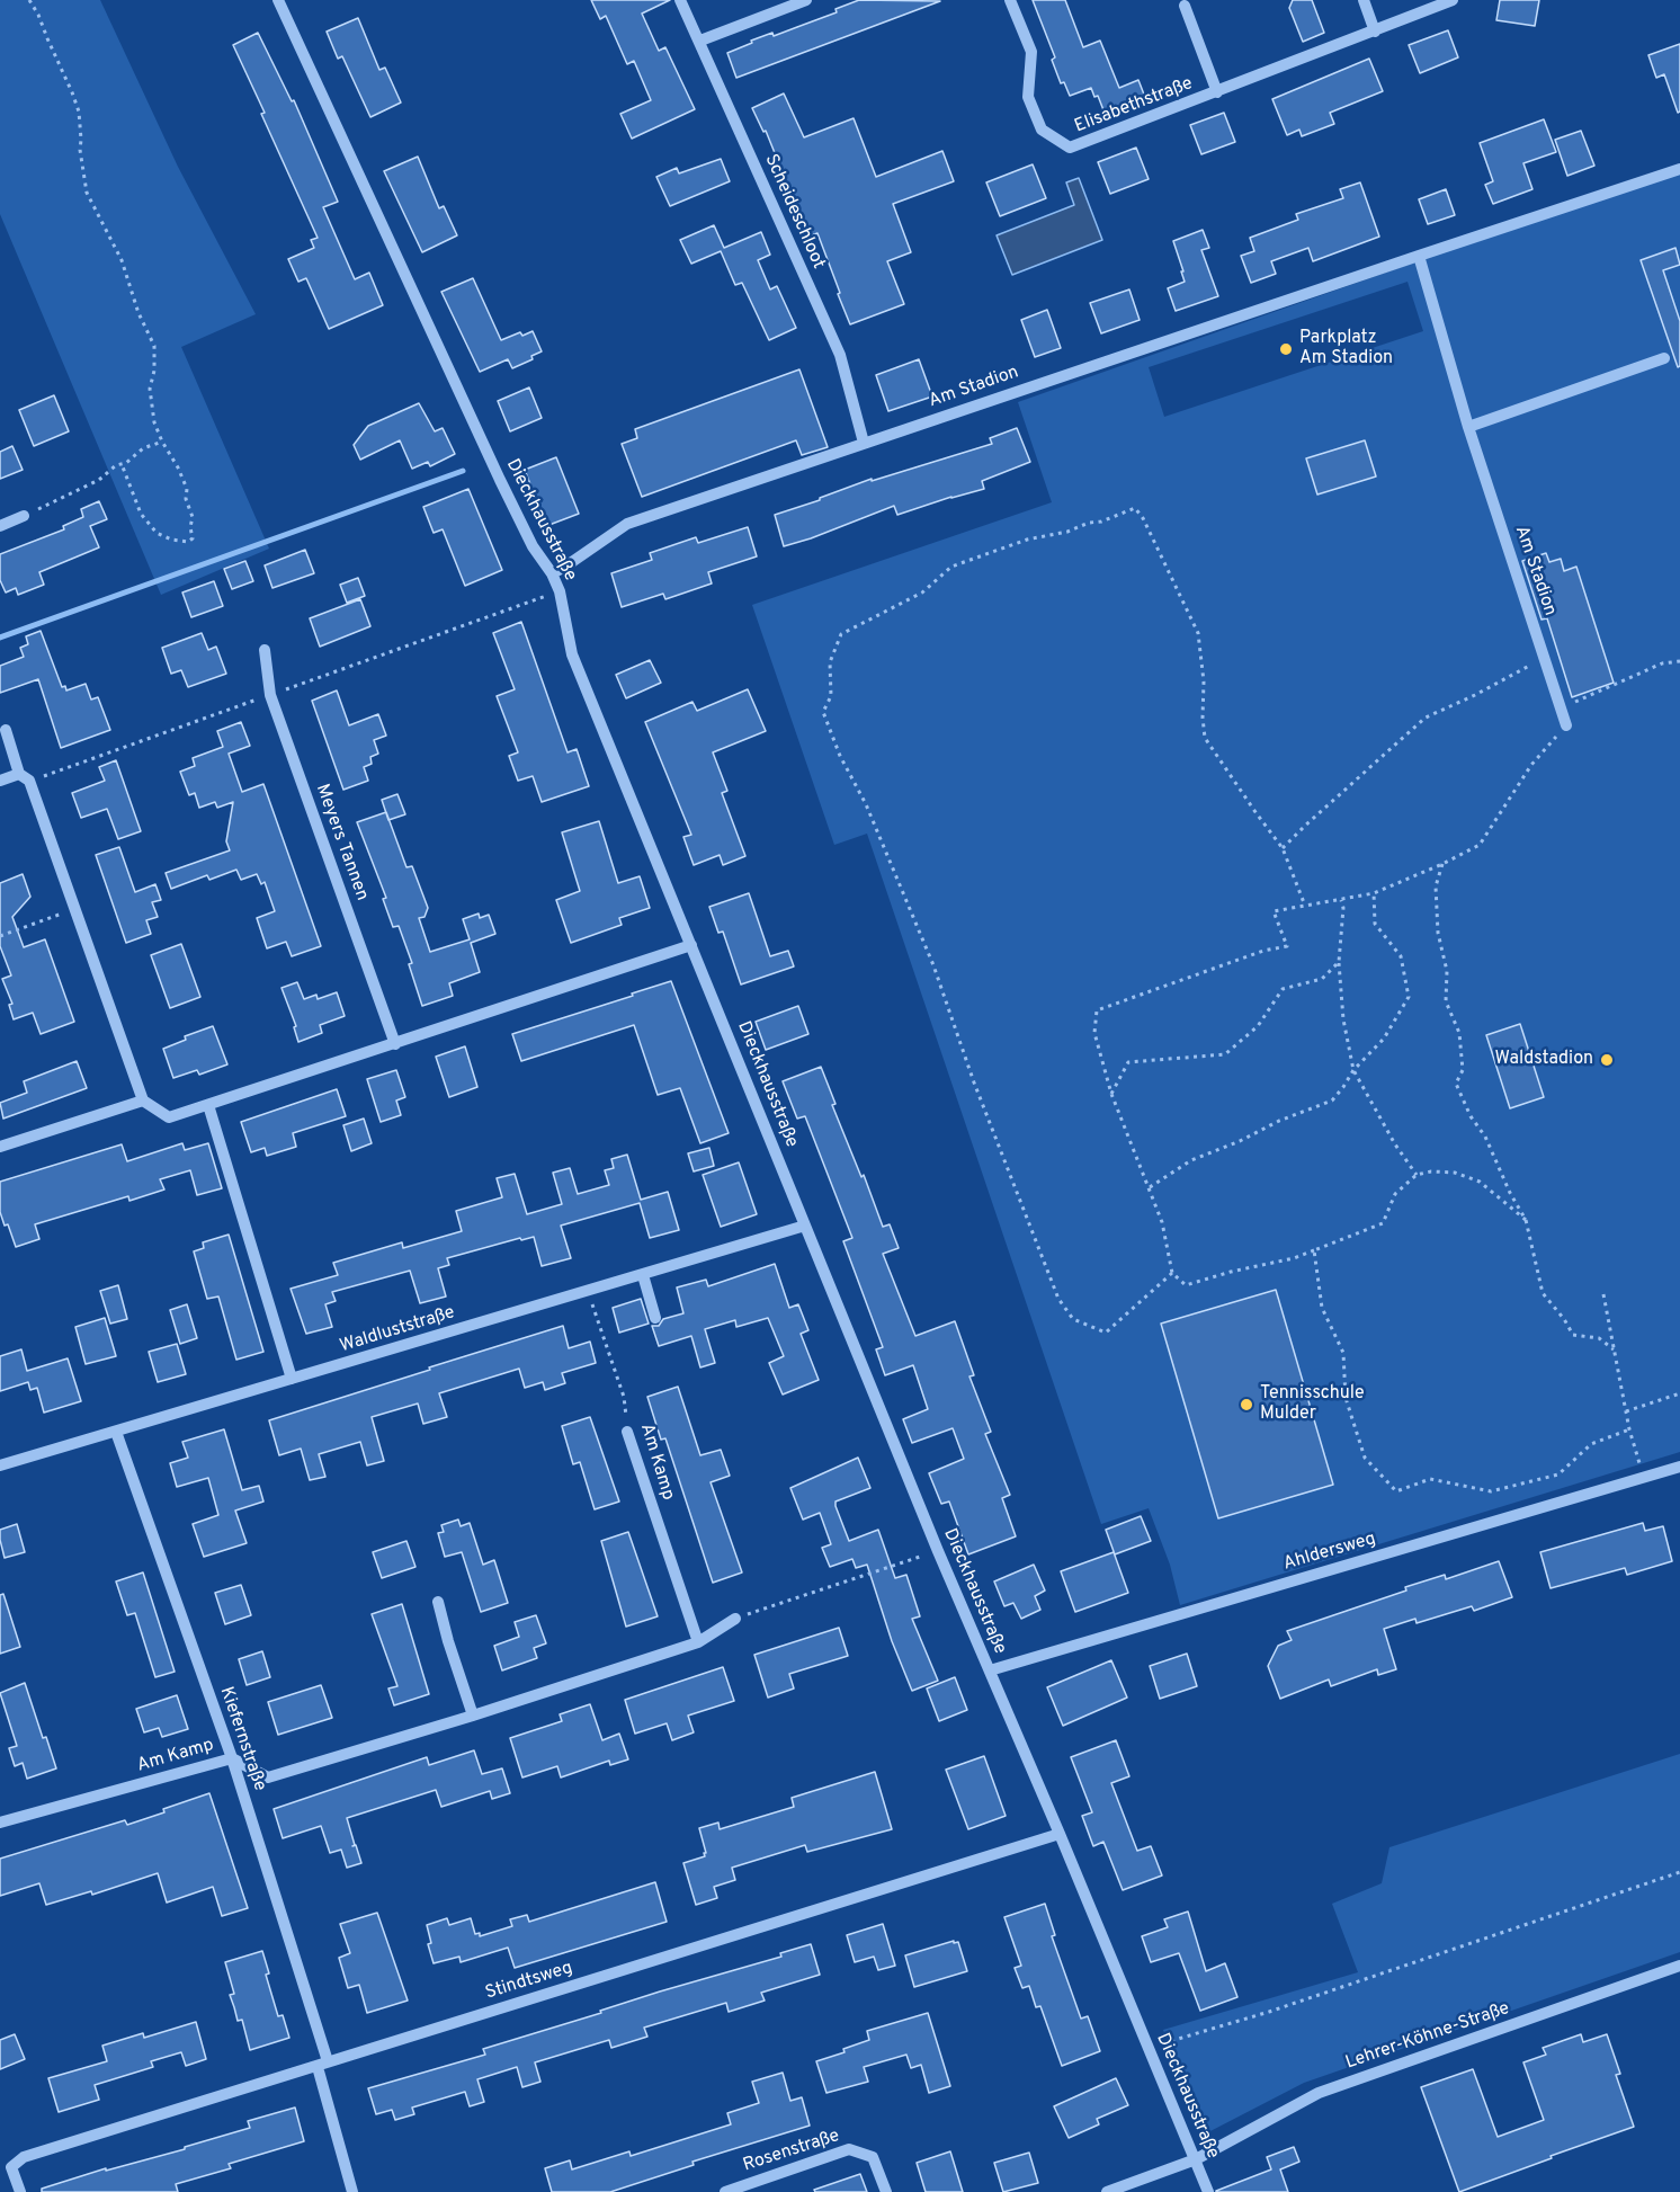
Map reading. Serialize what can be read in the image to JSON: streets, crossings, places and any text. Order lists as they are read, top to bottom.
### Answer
{
  "streets": {
    "street": [
      "Elisabethstraße",
      "Scheideschloot",
      "Am Stadion",
      "Dieckhausstraße",
      "Meyers Tannen",
      "Waldluststraße",
      "Am Kamp",
      "Ahldersweg",
      "Kiefernstraße",
      "Stindtsweg",
      "Lehrer-Köhne-Straße",
      "Rosenstraße"
    ]
  },
  "crossings": [
    ["Scheideschloot", "Am Stadion"],
    ["Am Stadion", "Dieckhausstraße"],
    ["Dieckhausstraße", "Waldluststraße"],
    ["Dieckhausstraße", "Ahldersweg"],
    ["Dieckhausstraße", "Stindtsweg"],
    ["Dieckhausstraße", "Lehrer-Köhne-Straße"],
    ["Waldluststraße", "Am Kamp"],
    ["Waldluststraße", "Kiefernstraße"],
    ["Am Kamp", "Kiefernstraße"],
    ["Kiefernstraße", "Stindtsweg"]
  ],
  "places": ["Parkplatz Am Stadion", "Waldstadion", "Tennisschule Mulder"]
}
